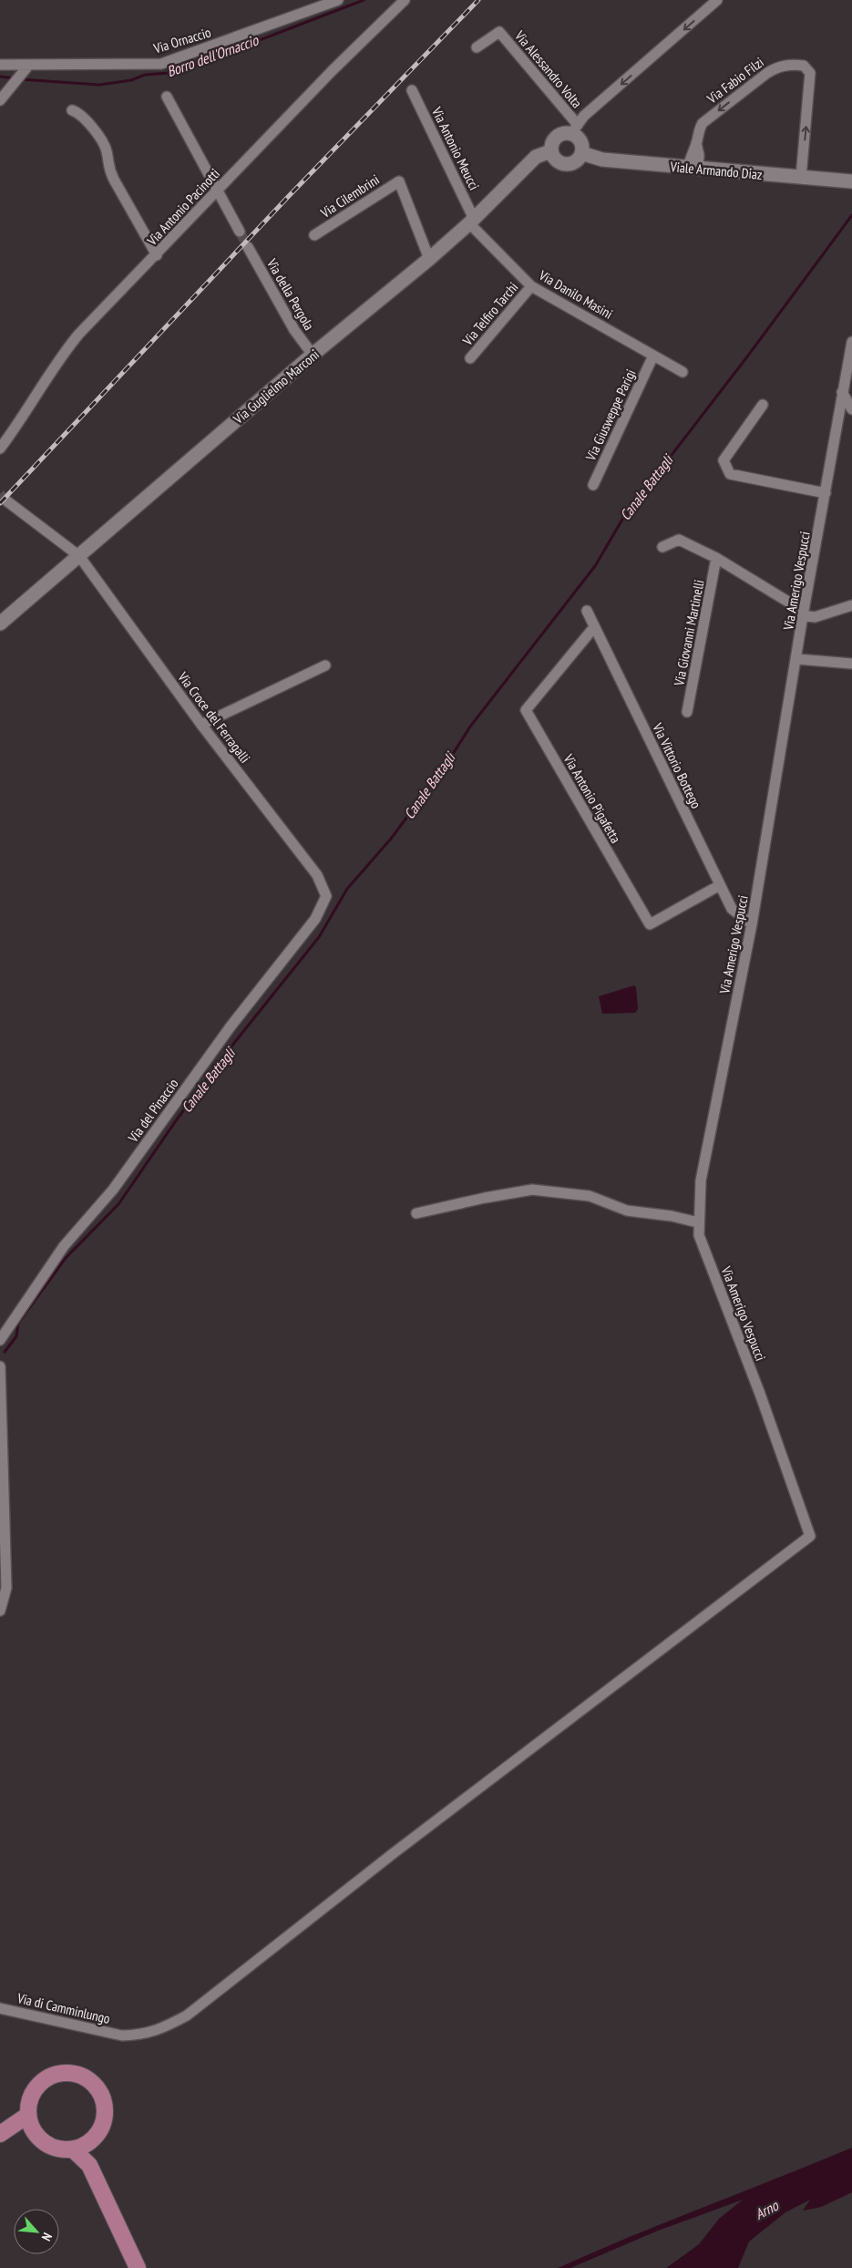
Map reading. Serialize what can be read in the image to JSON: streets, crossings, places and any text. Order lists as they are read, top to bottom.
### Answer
{
  "streets": {
    "street": [
      "Via Ornaccio",
      "Via Alessandro Volta",
      "Via Fabio Filzi",
      "Via Antonio Meucci",
      "Viale Armando Diaz",
      "Via Cilembrini",
      "Via Antonio Pacinotti",
      "Via della Pergola",
      "Via Danilo Masini",
      "Via Telfiro Tarchi",
      "Via Guglielmo Marconi",
      "Via Giusweppe Parigi",
      "Via Amerigo Vespucci",
      "Via Giovanni Martinelli",
      "Via Croce del Ferragalli",
      "Via Vittorio Bottego",
      "Via Antonio Pigafetta",
      "Via del Pinaccio",
      "Via di Camminlungo"
    ]
  },
  "crossings": [
    ["Via Alessandro Volta", "Viale Armando Diaz"],
    ["Via Alessandro Volta", "Via Guglielmo Marconi"],
    ["Via Fabio Filzi", "Viale Armando Diaz"],
    ["Via Antonio Meucci", "Via Danilo Masini"],
    ["Via Antonio Meucci", "Via Guglielmo Marconi"],
    ["Viale Armando Diaz", "Via Guglielmo Marconi"],
    ["Via Cilembrini", "Via Guglielmo Marconi"],
    ["Via della Pergola", "Via Guglielmo Marconi"],
    ["Via Danilo Masini", "Via Telfiro Tarchi"],
    ["Via Danilo Masini", "Via Guglielmo Marconi"],
    ["Via Danilo Masini", "Via Giusweppe Parigi"],
    ["Via Guglielmo Marconi", "Via Croce del Ferragalli"],
    ["Via Amerigo Vespucci", "Via Vittorio Bottego"],
    ["Via Amerigo Vespucci", "Via di Camminlungo"],
    ["Via Croce del Ferragalli", "Via del Pinaccio"],
    ["Via Vittorio Bottego", "Via Antonio Pigafetta"]
  ],
  "water": ["Borro dell'Ornaccio", "Canale Battagli", "Arno"],
  "north": "bottom right"
}
